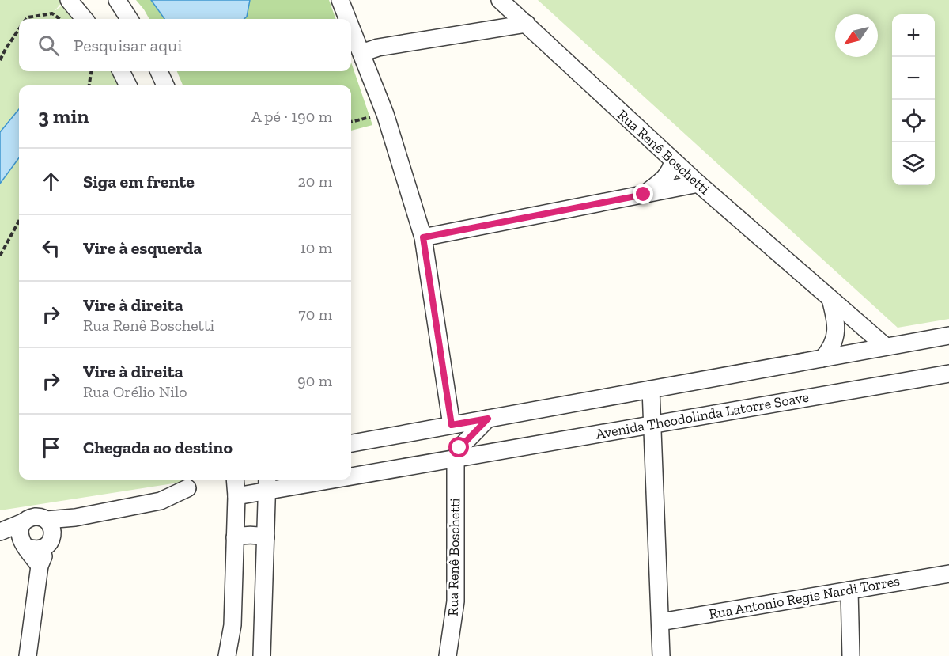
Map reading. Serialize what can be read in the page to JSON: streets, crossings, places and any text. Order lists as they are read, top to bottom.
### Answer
{
  "streets": {
    "street": ["Rua Renê Boschetti", "Avenida Theodolinda Latorre Soave", "Rua Antonio Regis Nardi Torres"]
  },
  "crossings": [
    ["Rua Renê Boschetti", "Avenida Theodolinda Latorre Soave"]
  ],
  "north": "bottom left",
  "page": {
    "map_buttons": ["+", "−"],
    "search": "Pesquisar aqui",
    "heading": ["3 min", "A pé · 190 m"],
    "list": [
      ["Siga em frente", "20 m"],
      ["Vire à esquerda", "10 m"],
      ["Vire à direita", "Rua Renê Boschetti", "70 m"],
      ["Vire à direita", "Rua Orélio Nilo", "90 m"],
      "Chegada ao destino"
    ]
  }
}
